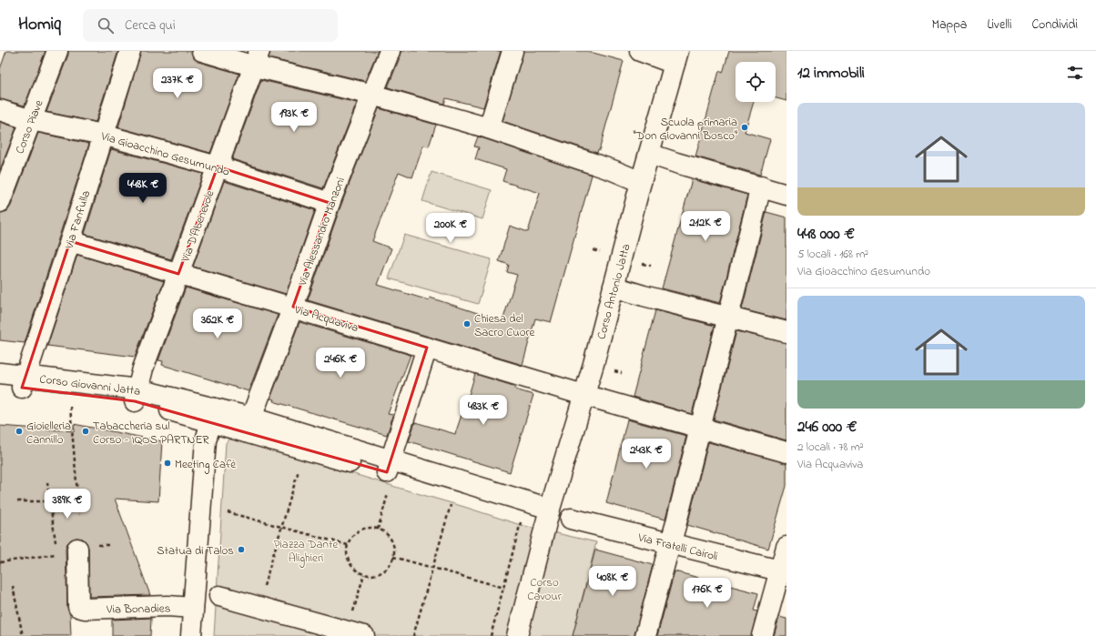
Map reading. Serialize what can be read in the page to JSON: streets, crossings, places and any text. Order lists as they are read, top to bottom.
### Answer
{
  "streets": {
    "street": [
      "Corso Piave",
      "Via Gioacchino Gesumundo",
      "Via Fanfulla",
      "Via D'Abenevole",
      "Via Alessandro Manzoni",
      "Corso Antonio Jatta",
      "Via Acquaviva",
      "Corso Giovanni Jatta",
      "Via Fratelli Cairoli",
      "Via Bonadies"
    ]
  },
  "crossings": [
    ["Corso Piave", "Via Gioacchino Gesumundo"],
    ["Via Gioacchino Gesumundo", "Via Fanfulla"],
    ["Via Gioacchino Gesumundo", "Via D'Abenevole"],
    ["Via Gioacchino Gesumundo", "Via Alessandro Manzoni"],
    ["Via Fanfulla", "Via Acquaviva"],
    ["Via Fanfulla", "Corso Giovanni Jatta"],
    ["Via D'Abenevole", "Via Acquaviva"],
    ["Via D'Abenevole", "Corso Giovanni Jatta"],
    ["Via Alessandro Manzoni", "Via Acquaviva"],
    ["Corso Antonio Jatta", "Via Acquaviva"],
    ["Corso Antonio Jatta", "Via Fratelli Cairoli"]
  ],
  "parks": ["Piazza Dante Alighieri", "Corso Cavour"],
  "places": [
    "Scuola primaria \"Don Giovanni Bosco\"",
    "Chiesa del Sacro Cuore",
    "Gioielleria Cannillo",
    "Tabaccheria sul Corso - IQOS PARTNER",
    "Meeting Cafè",
    "Statua di Talos"
  ],
  "page": {
    "header": "Homiq",
    "search": "Cerca qui",
    "nav": ["Mappa", "Livelli", "Condividi"],
    "heading": "12 immobili",
    "price": [
      "237K €",
      "193K €",
      "448K €",
      "212K €",
      "200K €",
      "362K €",
      "246K €",
      "483K €",
      "243K €",
      "389K €",
      "408K €",
      "176K €"
    ],
    "list": [
      {
        "name": "448 000 €",
        "note": "5 locali · 168 m² · Via Gioacchino Gesumundo"
      },
      {
        "name": "246 000 €",
        "note": "2 locali · 78 m² · Via Acquaviva"
      }
    ]
  }
}
